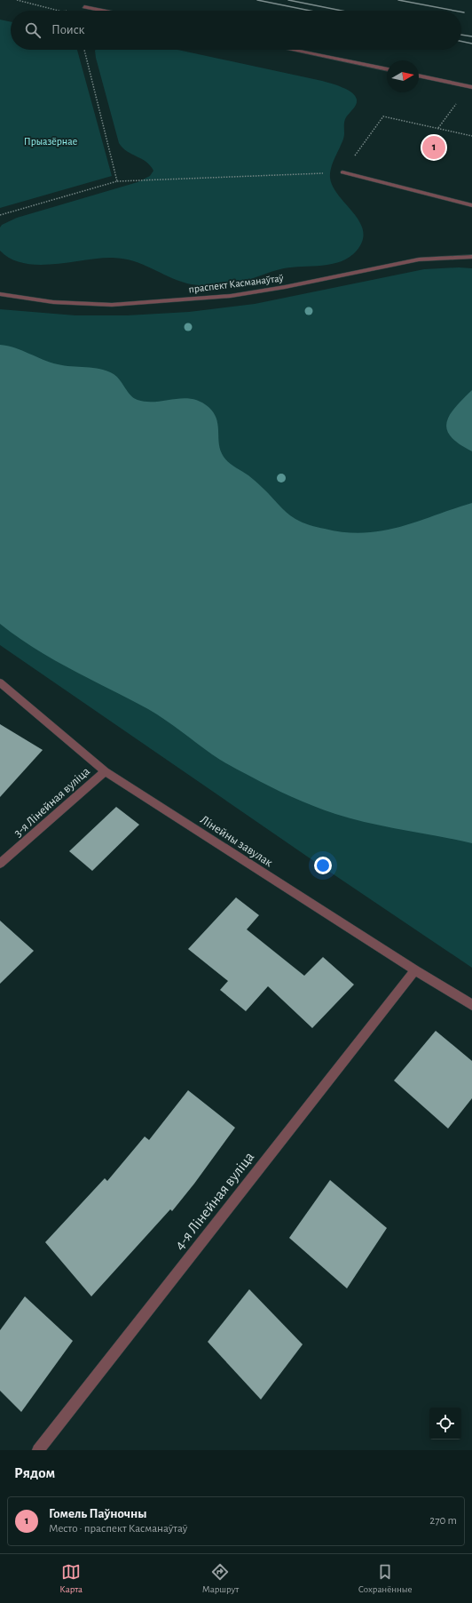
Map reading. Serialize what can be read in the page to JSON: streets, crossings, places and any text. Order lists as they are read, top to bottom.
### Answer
{
  "streets": {
    "street": [
      "праспект Касманаўтаў",
      "3-я Лінейная вуліца",
      "Лінейны завулак",
      "4-я Лінейная вуліца"
    ]
  },
  "crossings": [
    ["3-я Лінейная вуліца", "Лінейны завулак"],
    ["Лінейны завулак", "4-я Лінейная вуліца"]
  ],
  "parks": ["Прыазёрнае"],
  "north": "right",
  "page": {
    "search": "Поиск",
    "pins": "1",
    "heading": "Рядом",
    "list": [
      {
        "mark": "1",
        "name": "Гомель Паўночны",
        "note": "Место · праспект Касманаўтаў",
        "value": "270 m"
      }
    ],
    "nav": ["Карта", "Маршрут", "Сохранённые"]
  }
}
